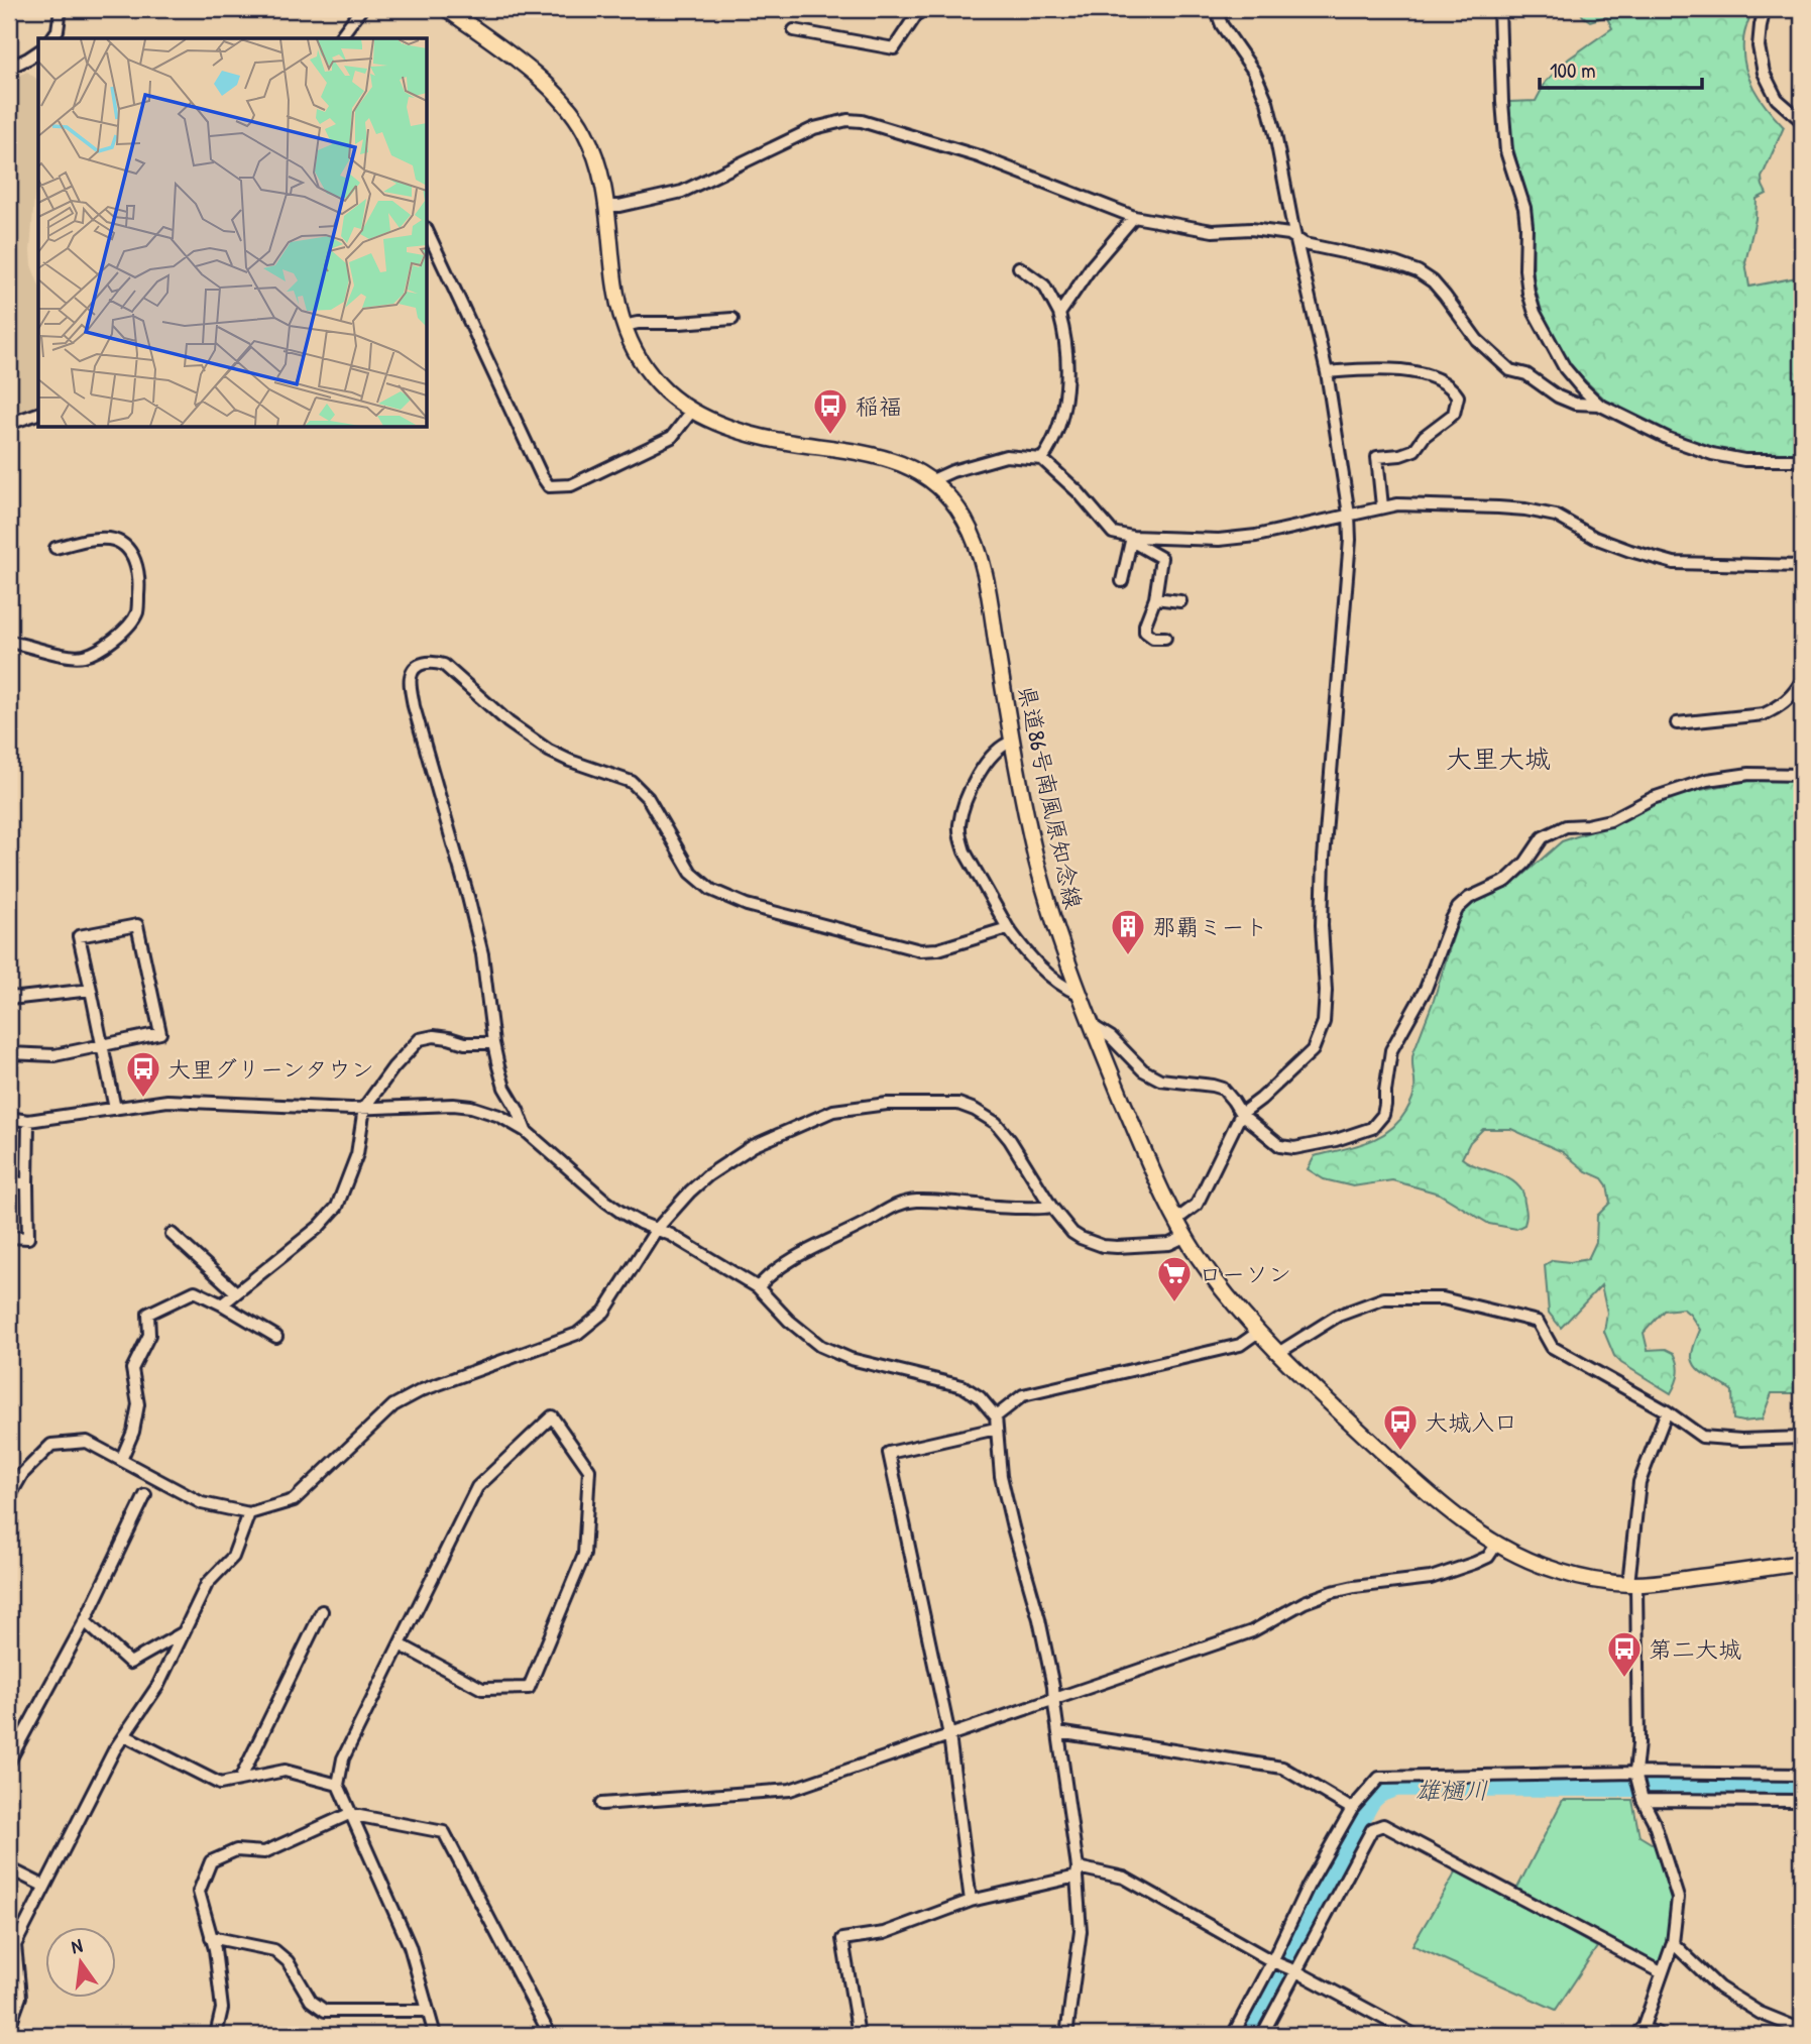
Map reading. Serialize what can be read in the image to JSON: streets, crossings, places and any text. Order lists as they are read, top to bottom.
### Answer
{
  "streets": {
    "main road": ["県道86号南風原知念線"]
  },
  "districts": ["大里大城"],
  "water": ["雄樋川"],
  "places": {
    "bus stop": [
      "稲福",
      "大里グリーンタウン",
      "大城入口",
      "第二大城"
    ],
    "building": ["那覇ミート"],
    "supermarket": ["ローソン"]
  },
  "scale_bar": "100 m",
  "north": "top"
}
